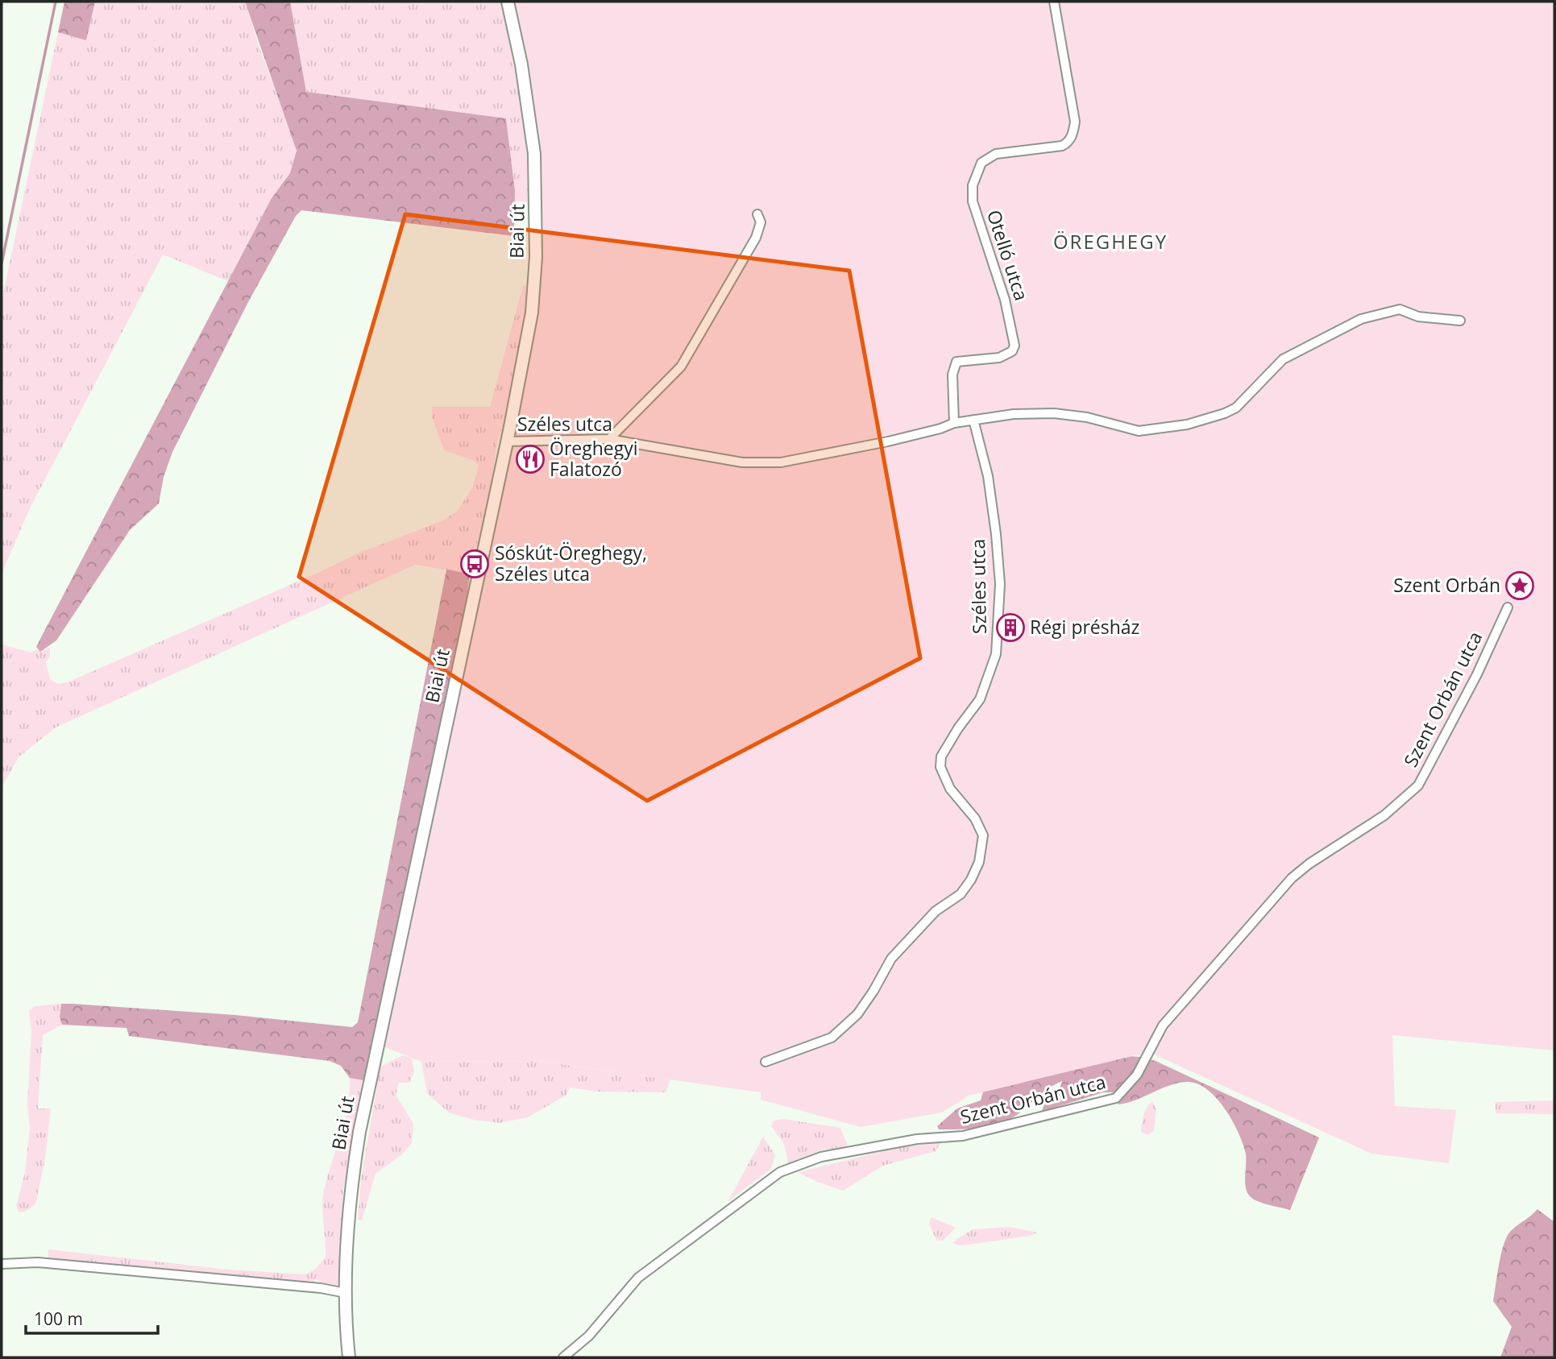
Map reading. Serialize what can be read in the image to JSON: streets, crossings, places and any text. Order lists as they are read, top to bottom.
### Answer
{
  "streets": {
    "main road": ["Biai út"],
    "street": ["Otelló utca", "Széles utca", "Szent Orbán utca"]
  },
  "crossings": [
    ["Biai út", "Széles utca"],
    ["Otelló utca", "Széles utca"]
  ],
  "districts": ["ÖREGHEGY"],
  "places": {
    "restaurant": ["Öreghegyi Falatozó"],
    "bus stop": ["Sóskút-Öreghegy, Széles utca"],
    "place": ["Szent Orbán"],
    "building": ["Régi présház"]
  },
  "scale_bar": "100 m"
}
